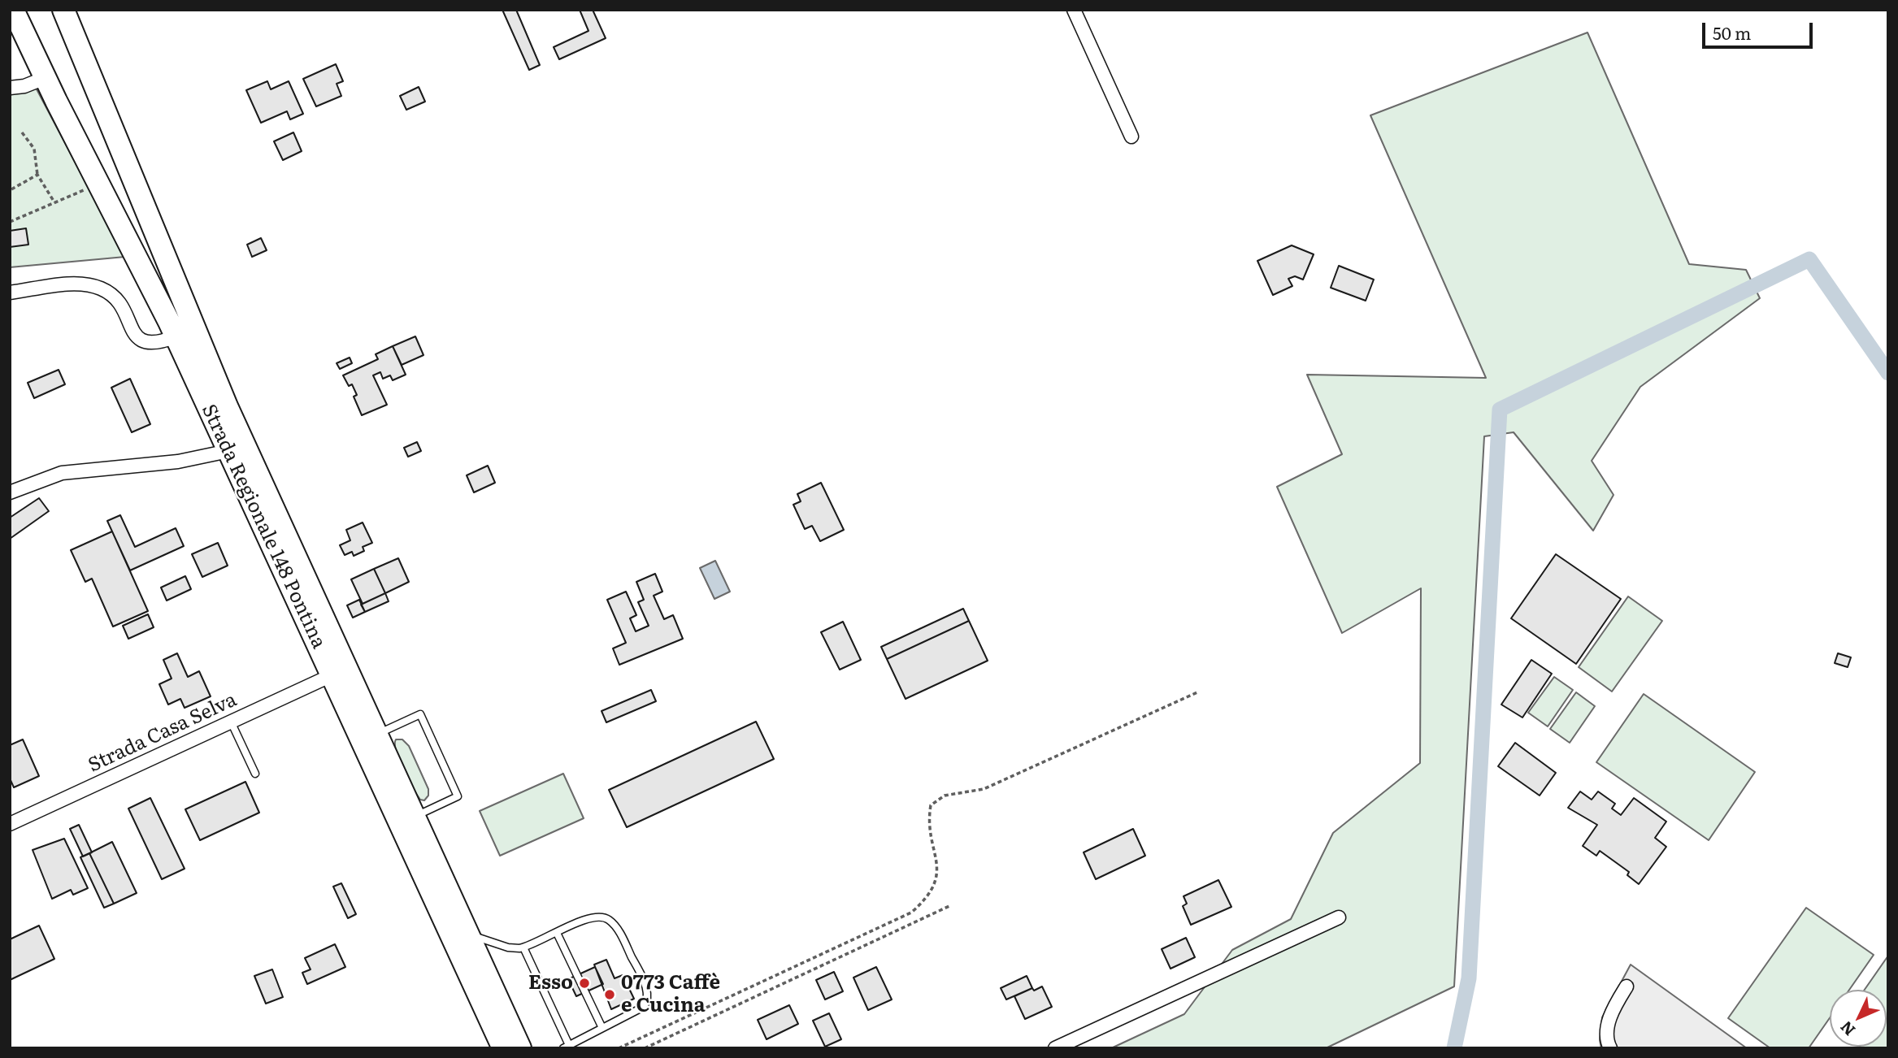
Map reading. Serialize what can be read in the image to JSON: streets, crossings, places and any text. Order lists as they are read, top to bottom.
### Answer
{
  "streets": {
    "main road": ["Strada Regionale 148 Pontina"],
    "street": ["Strada Casa Selva"]
  },
  "crossings": [
    ["Strada Regionale 148 Pontina", "Strada Casa Selva"]
  ],
  "places": ["Esso", "0773 Caffè e Cucina"],
  "scale_bar": "50 m",
  "north": "bottom left"
}
